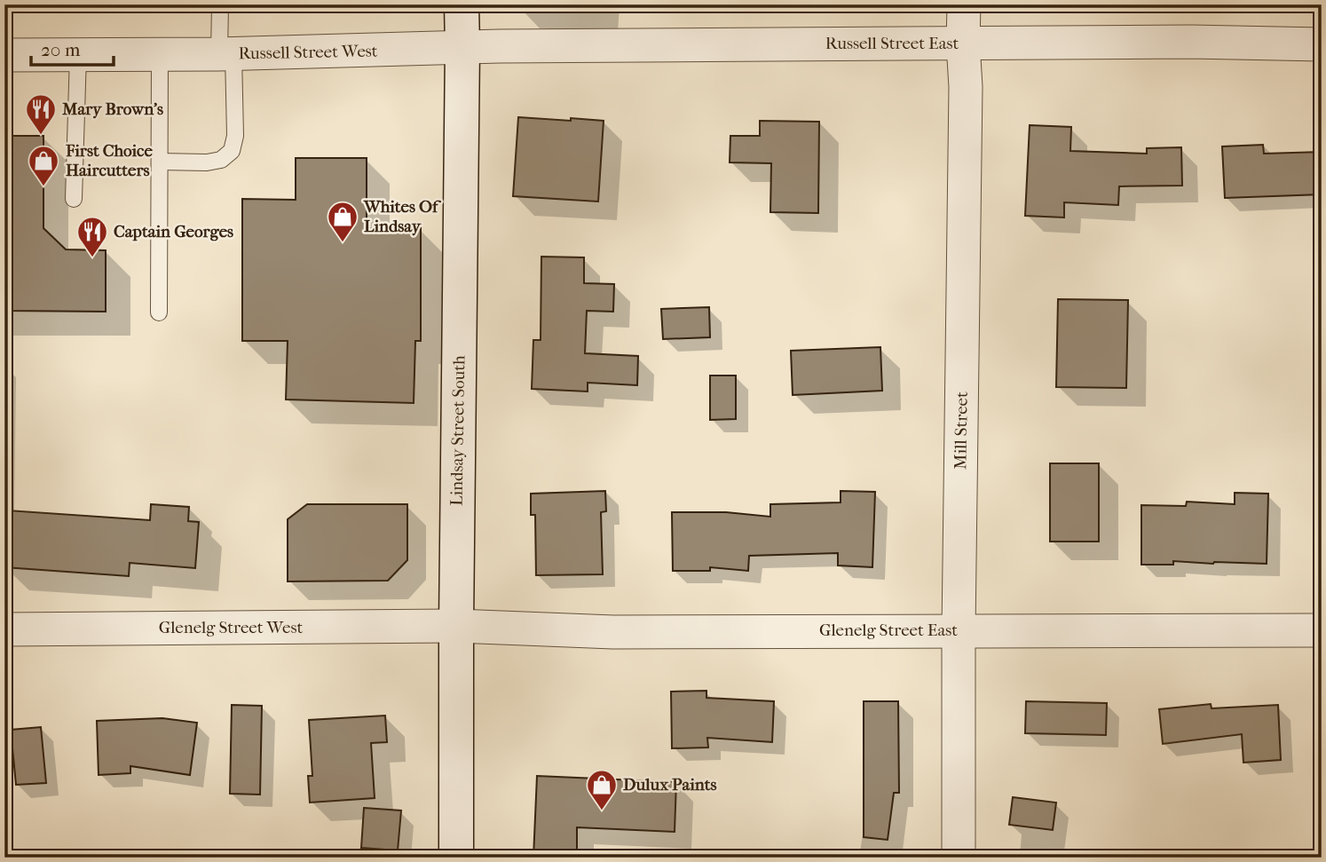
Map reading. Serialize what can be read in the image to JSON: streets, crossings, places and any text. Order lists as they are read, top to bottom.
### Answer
{
  "streets": {
    "main road": ["Lindsay Street South"],
    "street": [
      "Russell Street East",
      "Russell Street West",
      "Mill Street",
      "Glenelg Street West",
      "Glenelg Street East"
    ]
  },
  "crossings": [
    ["Russell Street East", "Russell Street West"],
    ["Russell Street East", "Lindsay Street South"],
    ["Russell Street East", "Mill Street"],
    ["Russell Street West", "Lindsay Street South"],
    ["Lindsay Street South", "Glenelg Street West"],
    ["Lindsay Street South", "Glenelg Street East"],
    ["Mill Street", "Glenelg Street East"],
    ["Glenelg Street West", "Glenelg Street East"]
  ],
  "places": {
    "restaurant": ["Mary Brown's", "Captain Georges"],
    "shop": ["First Choice Haircutters", "Whites Of Lindsay", "Dulux Paints"]
  },
  "scale_bar": "20 m"
}
